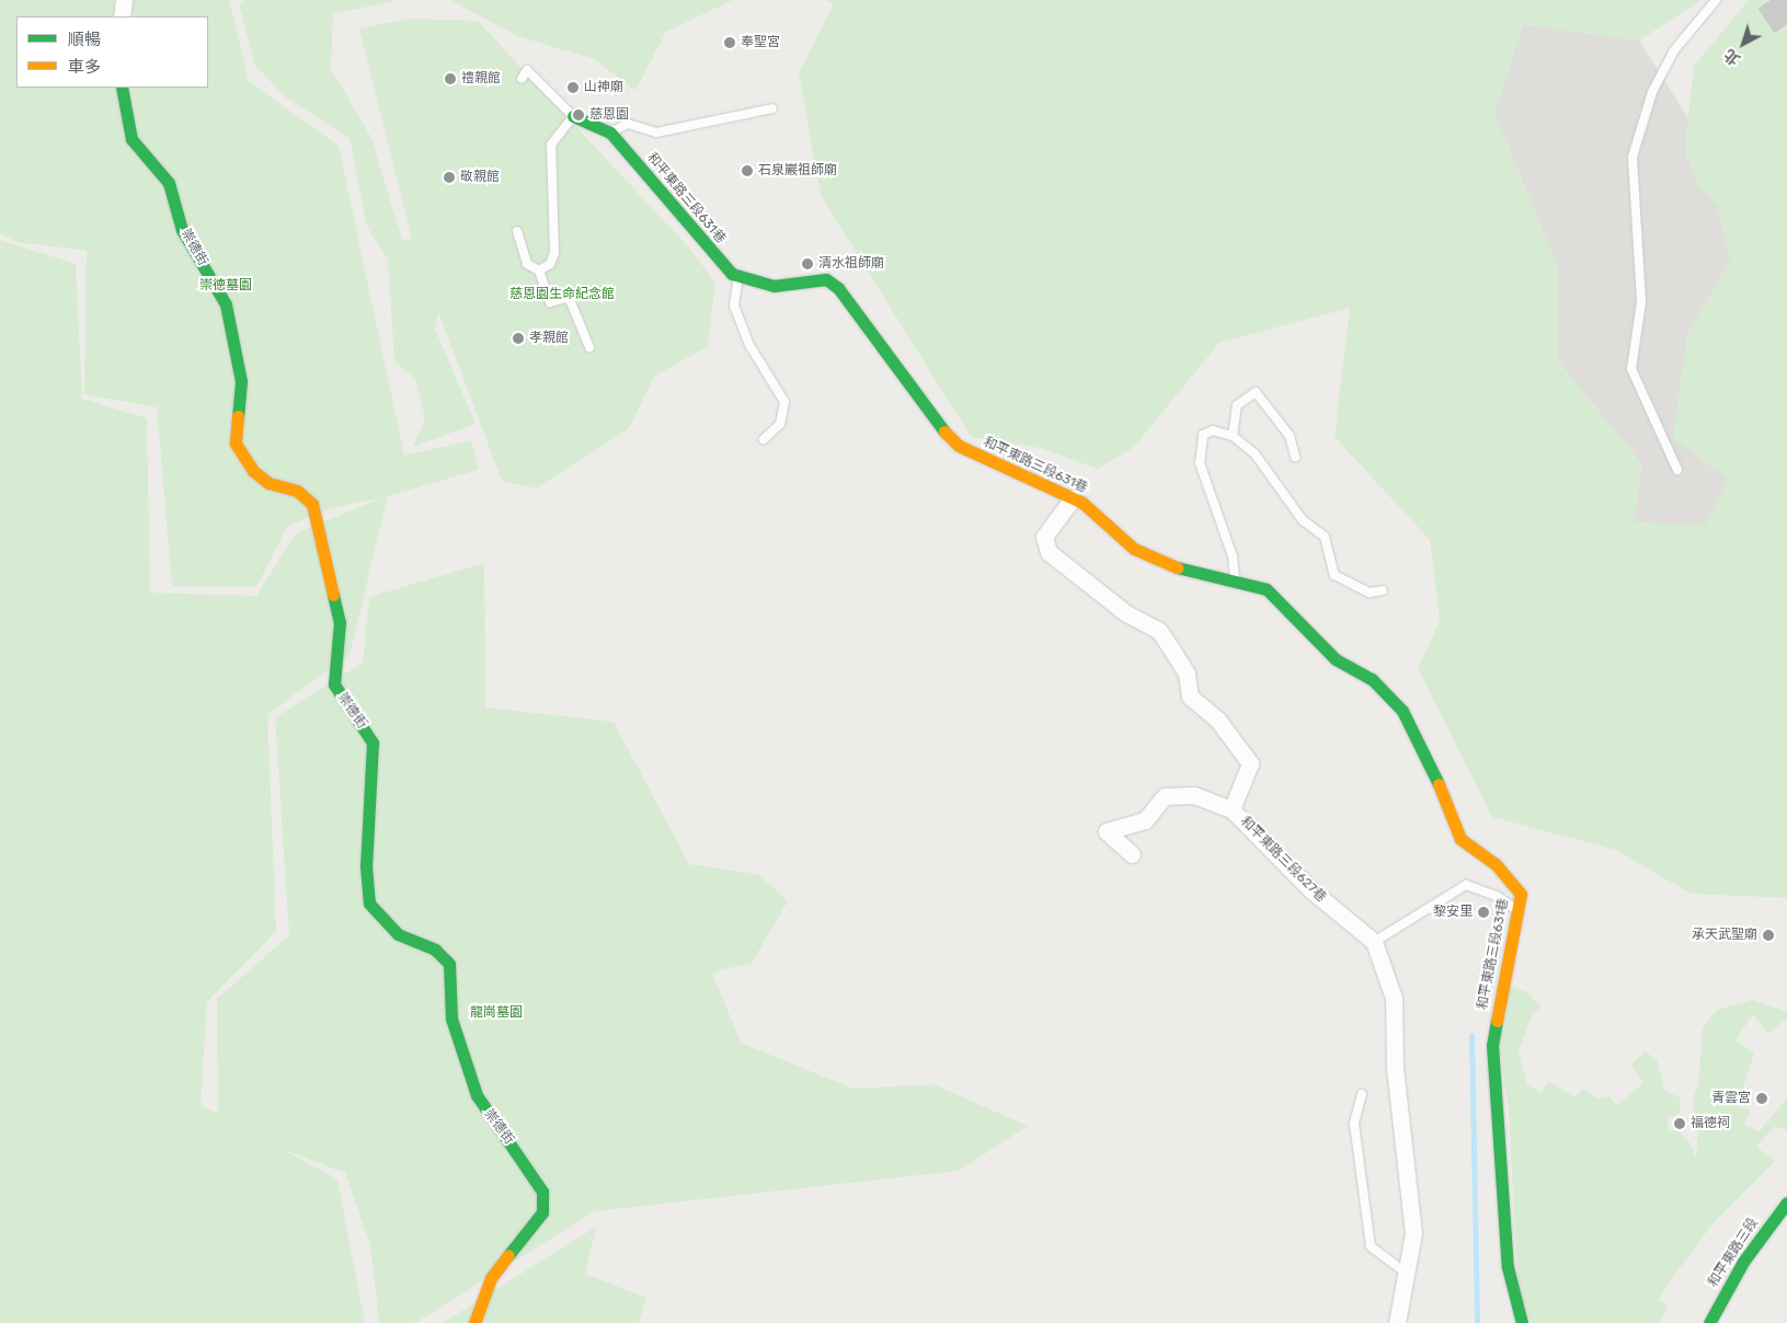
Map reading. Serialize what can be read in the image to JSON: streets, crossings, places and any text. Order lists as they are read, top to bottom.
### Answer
{
  "streets": {
    "street": [
      "和平東路三段631巷",
      "崇德街",
      "和平東路三段627巷",
      "和平東路三段"
    ]
  },
  "parks": ["崇德墓園", "慈恩園生命紀念館", "龍崗墓園"],
  "places": [
    "奉聖宮",
    "禮親館",
    "山神廟",
    "慈恩園",
    "石泉巖祖師廟",
    "敬親館",
    "清水祖師廟",
    "孝親館",
    "黎安里",
    "承天武聖廟",
    "青雲宮",
    "福德祠"
  ],
  "legend": ["順暢", "車多"],
  "north": "bottom left"
}
